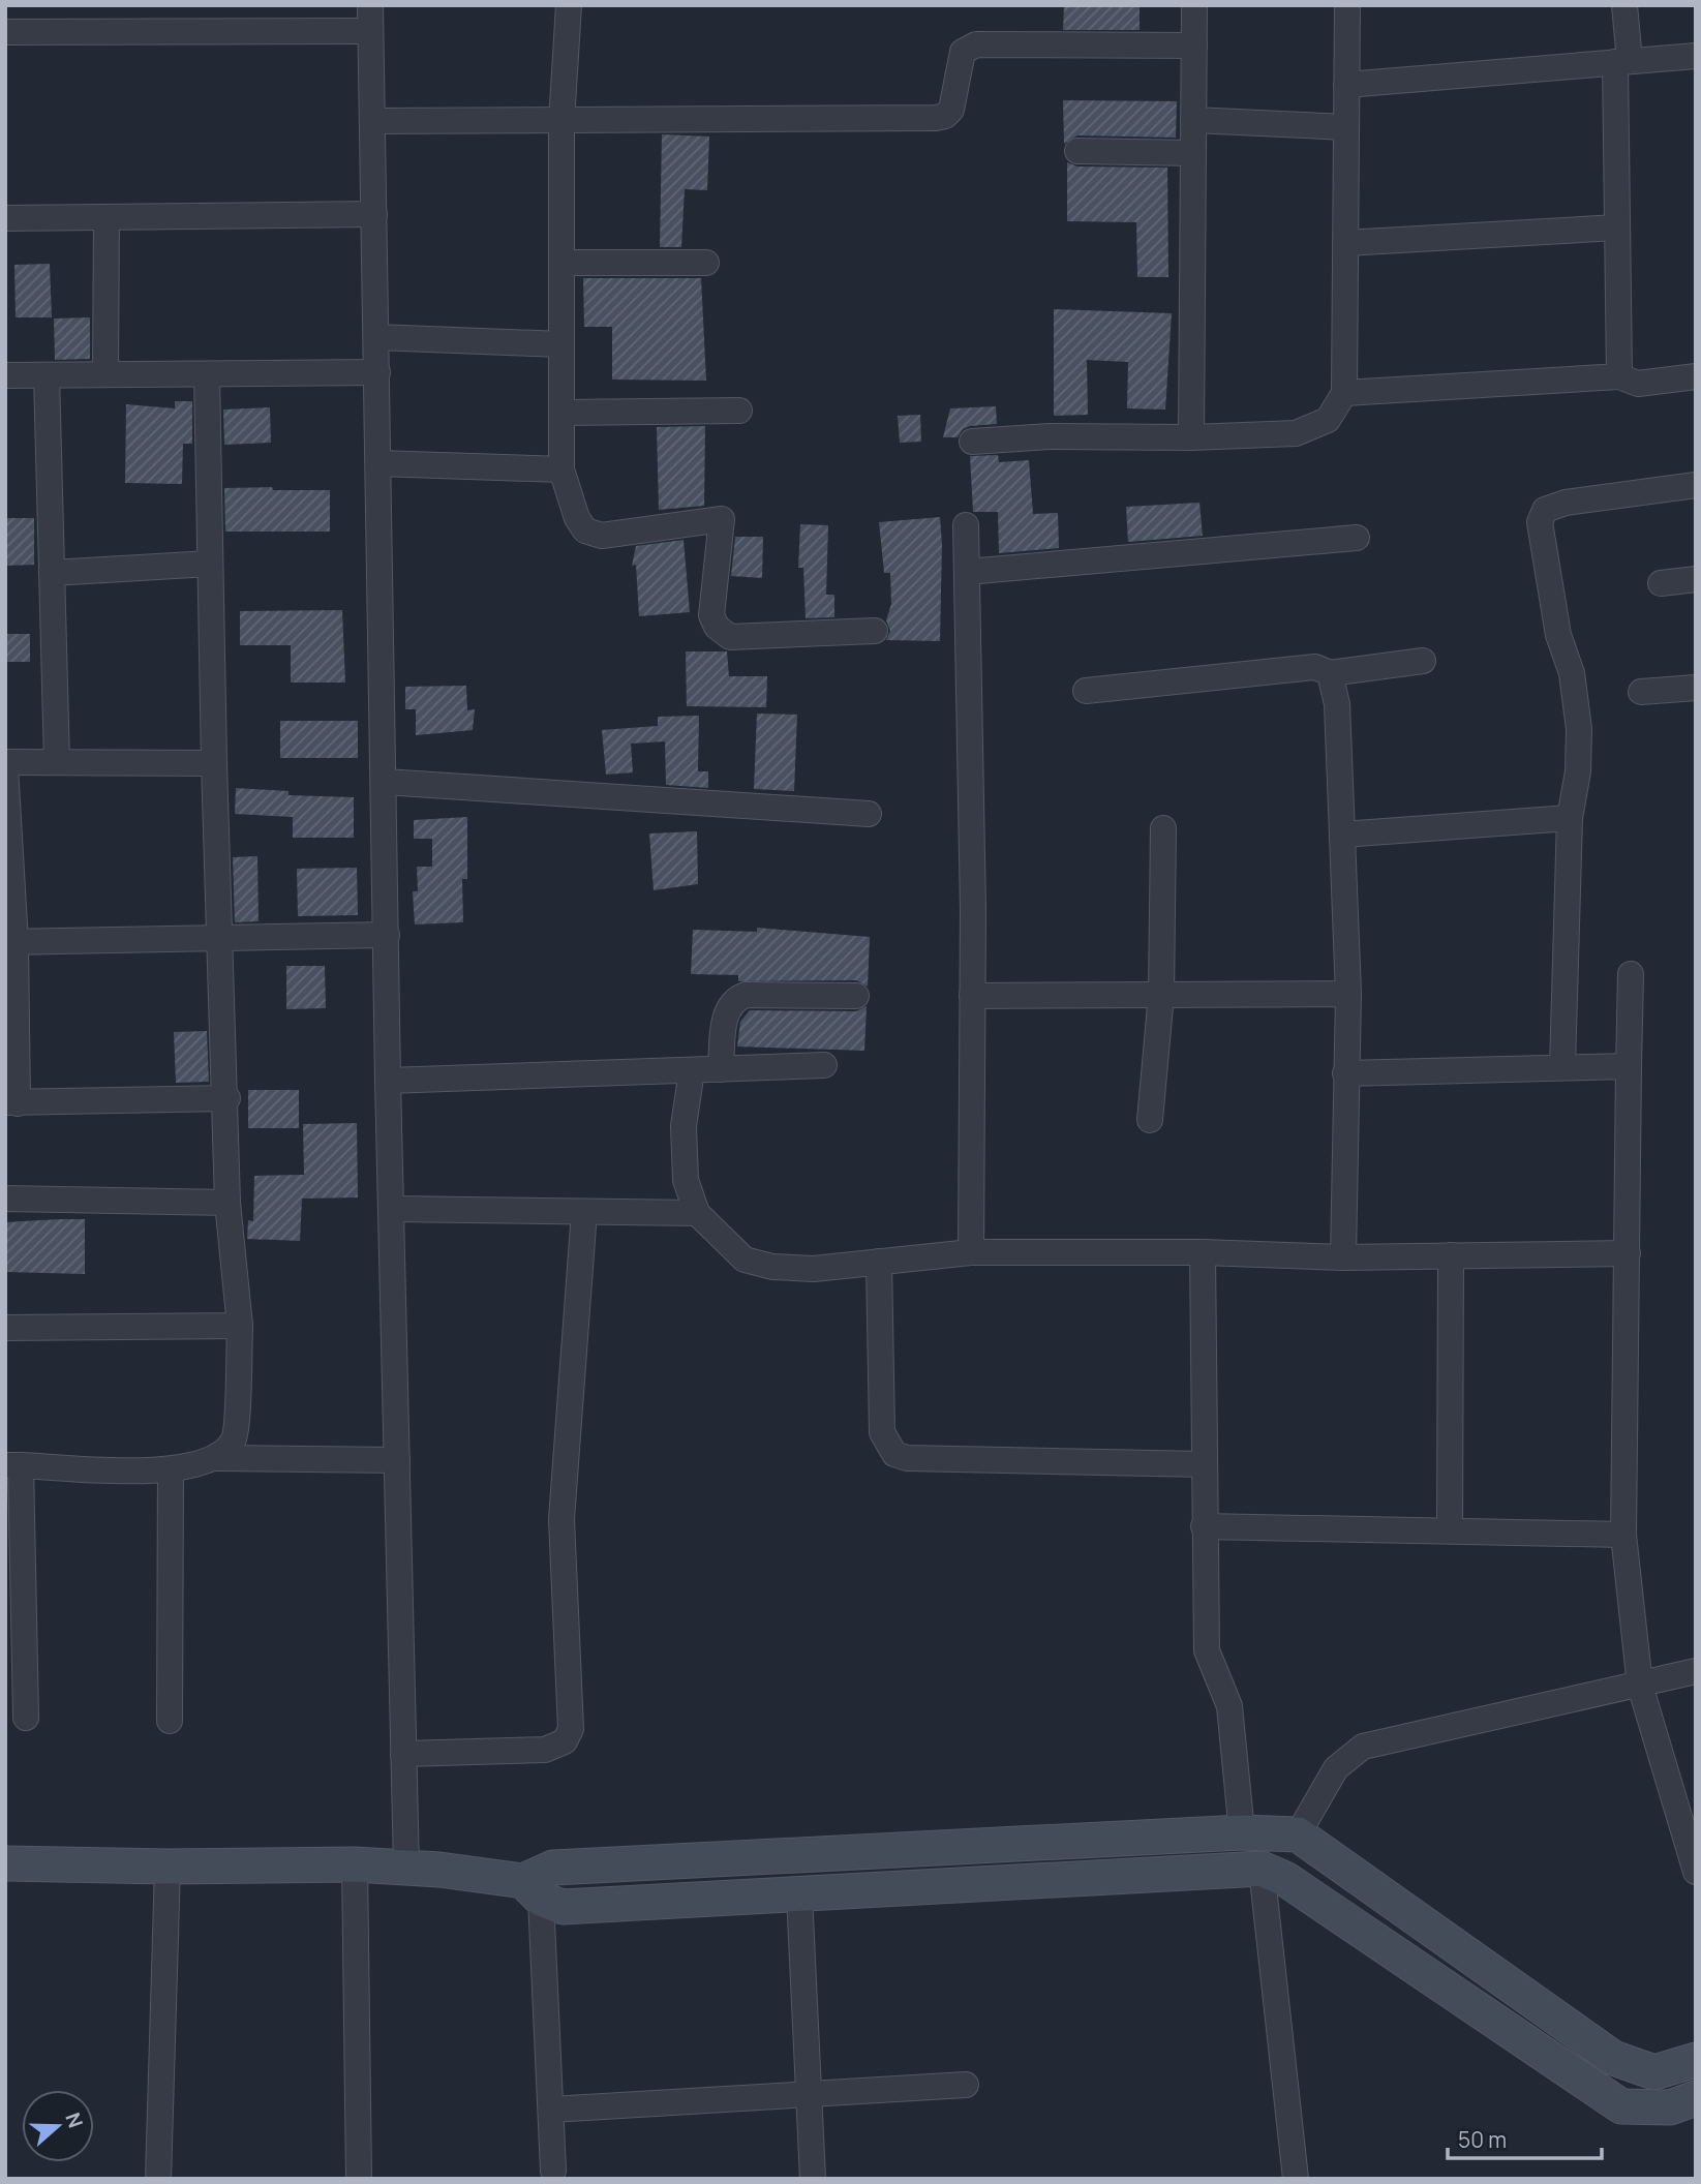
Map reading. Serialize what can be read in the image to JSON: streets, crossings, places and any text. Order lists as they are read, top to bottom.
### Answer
{
  "scale_bar": "50 m",
  "north": "right"
}
